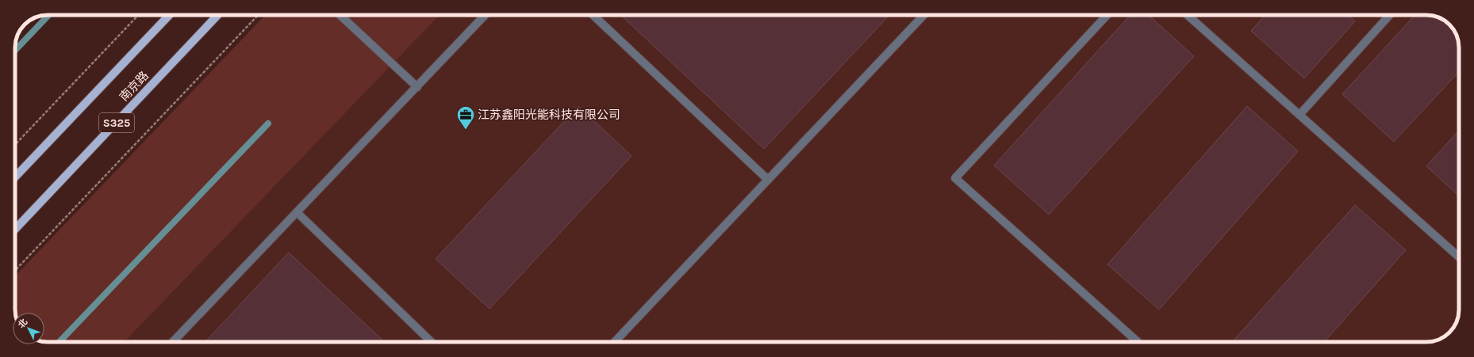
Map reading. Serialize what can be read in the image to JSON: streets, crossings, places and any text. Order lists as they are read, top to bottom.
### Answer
{
  "streets": {
    "main road": ["南京路", "S325"]
  },
  "places": {
    "office": ["江苏鑫阳光能科技有限公司"]
  },
  "north": "top left"
}
